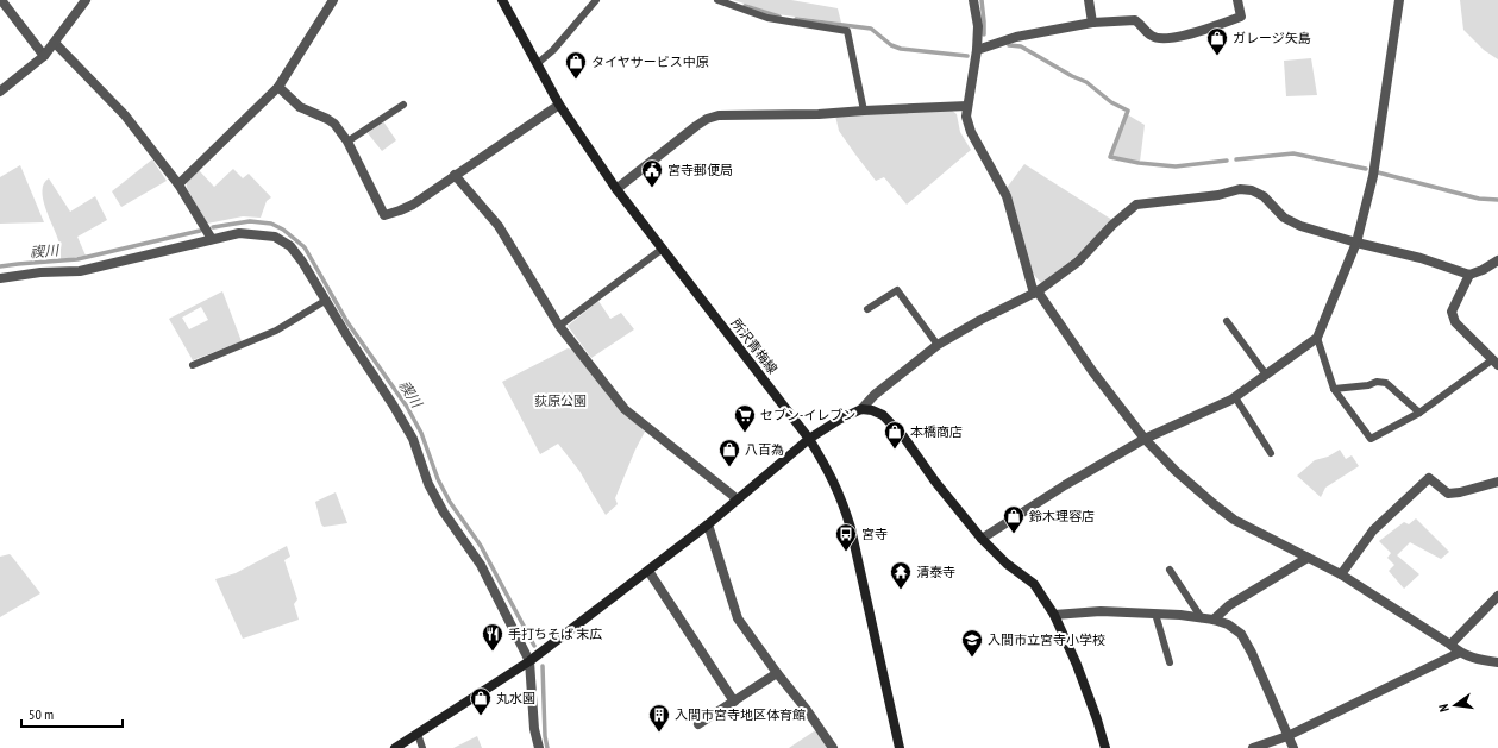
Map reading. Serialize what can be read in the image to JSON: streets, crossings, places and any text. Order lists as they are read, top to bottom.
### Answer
{
  "streets": {
    "street": ["所沢青梅線"]
  },
  "water": ["禊川"],
  "parks": ["荻原公園"],
  "places": {
    "shop": [
      "ガレージ矢島",
      "タイヤサービス中原",
      "本橋商店",
      "八百為",
      "鈴木理容店",
      "丸水園"
    ],
    "public building": ["宮寺郵便局"],
    "supermarket": ["セブン-イレブン"],
    "bus stop": ["宮寺"],
    "temple": ["清泰寺"],
    "restaurant": ["手打ちそば 末広"],
    "school or university": ["入間市立宮寺小学校"],
    "building": ["入間市宮寺地区体育館"]
  },
  "scale_bar": "50 m",
  "north": "left"
}
